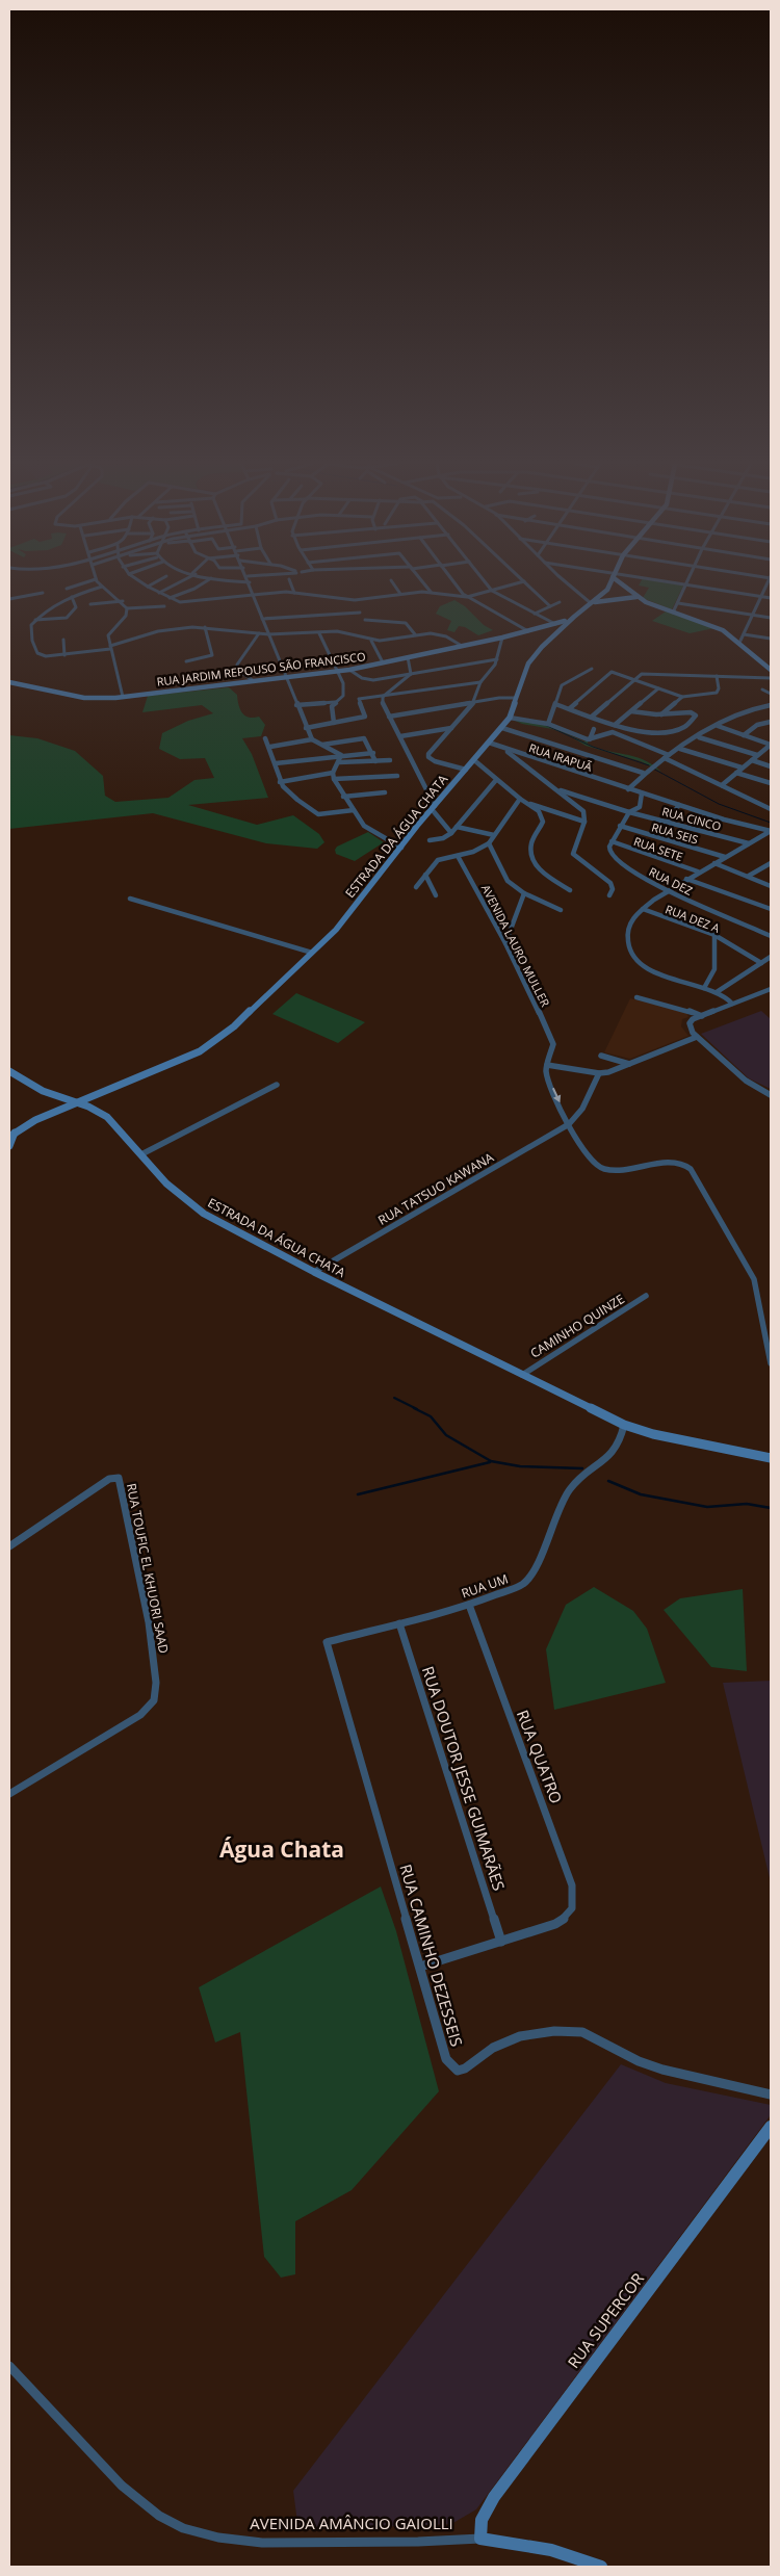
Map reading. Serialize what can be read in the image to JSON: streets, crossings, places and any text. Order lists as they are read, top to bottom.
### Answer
{
  "streets": {
    "street": [
      "RUA JARDIM REPOUSO SÃO FRANCISCO",
      "RUA IRAPUÃ",
      "RUA CINCO",
      "RUA SEIS",
      "ESTRADA DA ÁGUA CHATA",
      "RUA SETE",
      "RUA DEZ",
      "RUA DEZ A",
      "AVENIDA LAURO MULLER",
      "RUA TATSUO KAWANA",
      "CAMINHO QUINZE",
      "RUA TOUFIC EL KHUORI SAAD",
      "RUA UM",
      "RUA QUATRO",
      "RUA DOUTOR JESSE GUIMARÃES",
      "RUA CAMINHO DEZESSEIS",
      "RUA SUPERCOR",
      "AVENIDA AMÂNCIO GAIOLLI"
    ]
  },
  "crossings": [
    ["RUA JARDIM REPOUSO SÃO FRANCISCO", "ESTRADA DA ÁGUA CHATA"],
    ["RUA IRAPUÃ", "ESTRADA DA ÁGUA CHATA"],
    ["ESTRADA DA ÁGUA CHATA", "RUA TATSUO KAWANA"],
    ["ESTRADA DA ÁGUA CHATA", "CAMINHO QUINZE"],
    ["ESTRADA DA ÁGUA CHATA", "RUA UM"],
    ["RUA SETE", "RUA DEZ"],
    ["RUA UM", "RUA QUATRO"],
    ["RUA UM", "RUA DOUTOR JESSE GUIMARÃES"],
    ["RUA UM", "RUA CAMINHO DEZESSEIS"],
    ["RUA QUATRO", "RUA DOUTOR JESSE GUIMARÃES"],
    ["RUA SUPERCOR", "AVENIDA AMÂNCIO GAIOLLI"]
  ],
  "districts": ["Água Chata"]
}
